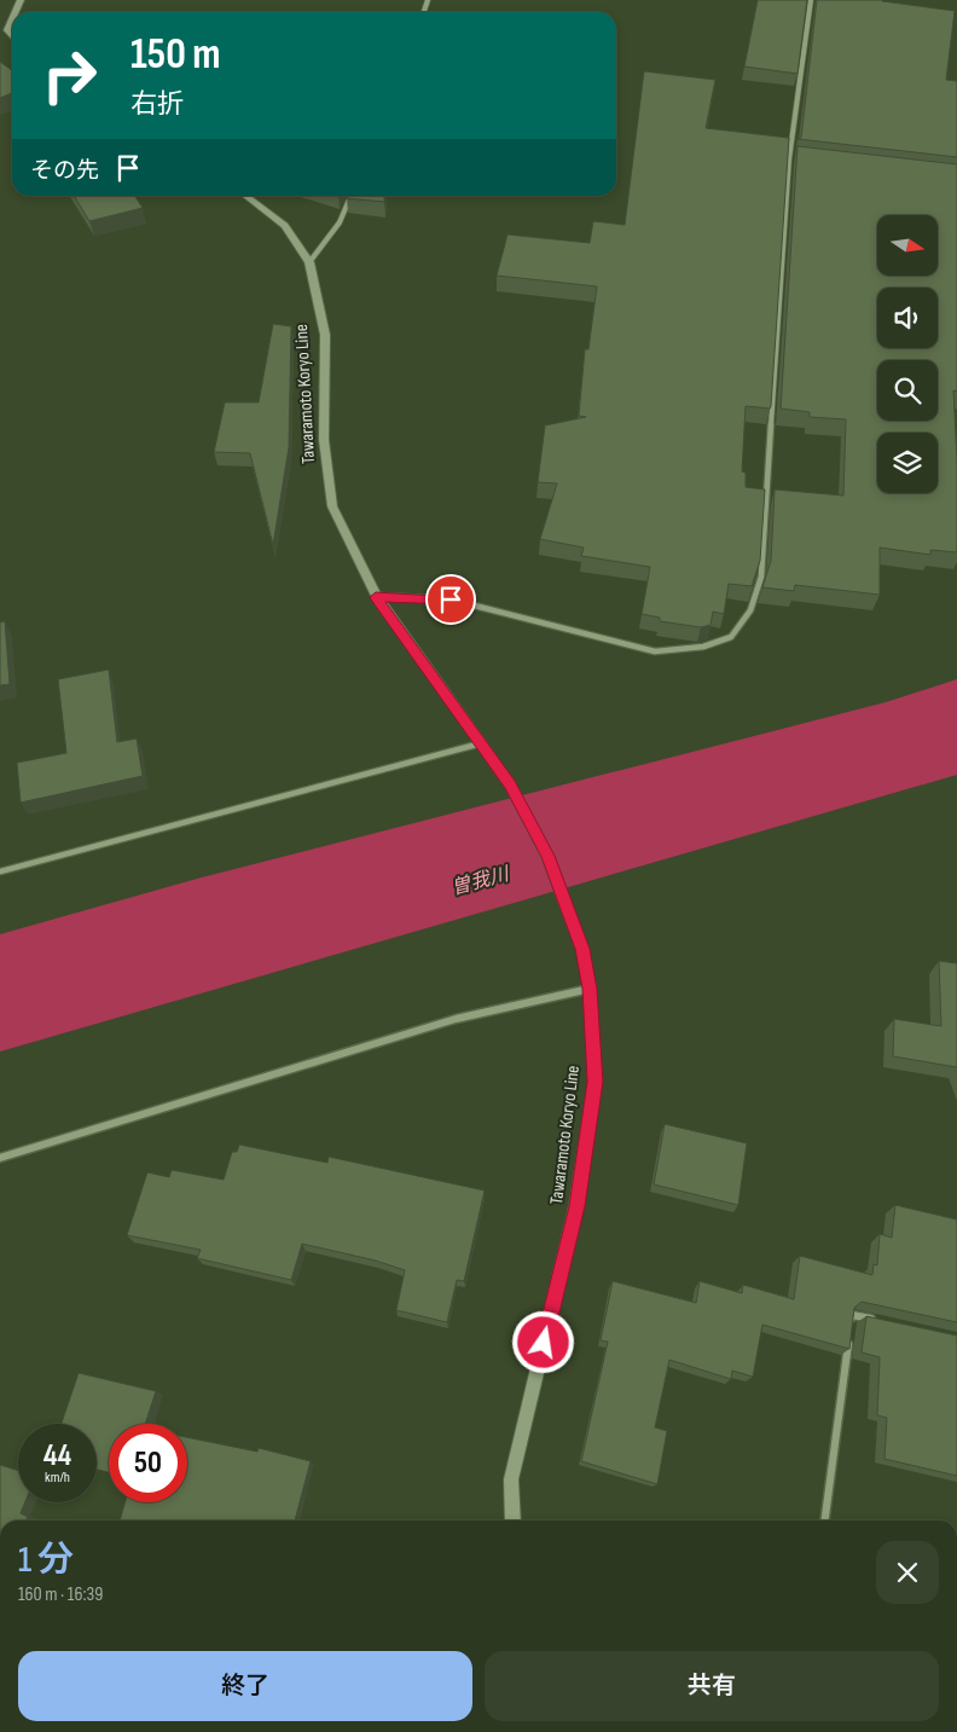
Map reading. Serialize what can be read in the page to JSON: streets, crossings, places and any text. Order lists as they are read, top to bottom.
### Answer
{
  "streets": {
    "main road": ["Tawaramoto Koryo Line"]
  },
  "water": ["曽我川"],
  "north": "right",
  "page": {
    "turn": ["150 m", "右折"],
    "then": "その先",
    "speed": "44 km/h",
    "limit": "50",
    "heading": ["1 分", "160 m · 16:39"],
    "buttons": ["終了", "共有"]
  }
}
